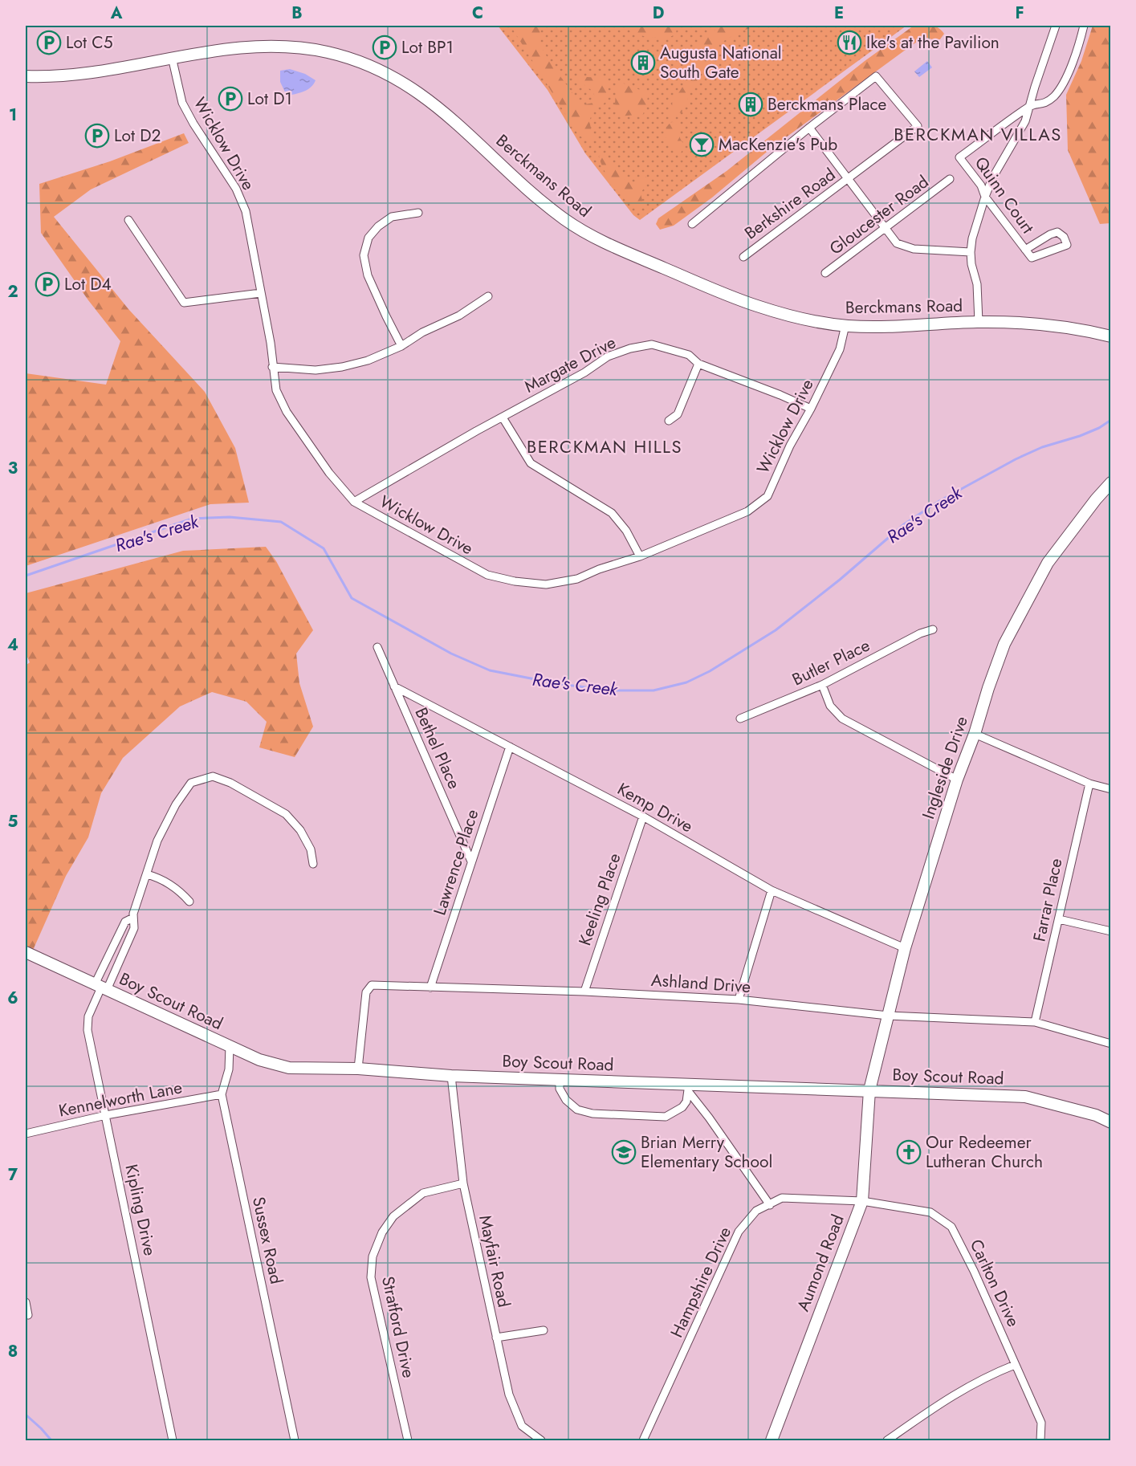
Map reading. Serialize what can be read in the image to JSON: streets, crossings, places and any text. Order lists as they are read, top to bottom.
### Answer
{
  "streets": {
    "street": [
      "Wicklow Drive",
      "Berckmans Road",
      "Quinn Court",
      "Berkshire Road",
      "Gloucester Road",
      "Margate Drive",
      "Butler Place",
      "Bethel Place",
      "Ingleside Drive",
      "Kemp Drive",
      "Lawrence Place",
      "Keeling Place",
      "Farrar Place",
      "Ashland Drive",
      "Boy Scout Road",
      "Kennelworth Lane",
      "Kipling Drive",
      "Sussex Road",
      "Mayfair Road",
      "Aumond Road",
      "Hampshire Drive",
      "Carlton Drive",
      "Stratford Drive"
    ]
  },
  "crossings": [
    ["Wicklow Drive", "Berckmans Road"],
    ["Wicklow Drive", "Margate Drive"],
    ["Bethel Place", "Kemp Drive"],
    ["Bethel Place", "Lawrence Place"],
    ["Ingleside Drive", "Kemp Drive"],
    ["Ingleside Drive", "Ashland Drive"],
    ["Ingleside Drive", "Boy Scout Road"],
    ["Ingleside Drive", "Aumond Road"],
    ["Kemp Drive", "Lawrence Place"],
    ["Kemp Drive", "Keeling Place"],
    ["Lawrence Place", "Ashland Drive"],
    ["Keeling Place", "Ashland Drive"],
    ["Farrar Place", "Ashland Drive"],
    ["Ashland Drive", "Boy Scout Road"],
    ["Boy Scout Road", "Kipling Drive"],
    ["Boy Scout Road", "Sussex Road"],
    ["Boy Scout Road", "Mayfair Road"],
    ["Boy Scout Road", "Aumond Road"],
    ["Kennelworth Lane", "Kipling Drive"],
    ["Kennelworth Lane", "Sussex Road"],
    ["Mayfair Road", "Stratford Drive"],
    ["Aumond Road", "Hampshire Drive"],
    ["Aumond Road", "Carlton Drive"],
    ["Hampshire Drive", "Carlton Drive"]
  ],
  "districts": ["BERCKMAN VILLAS", "BERCKMAN HILLS"],
  "water": ["Rae's Creek"],
  "places": {
    "parking": [
      "Lot C5",
      "Lot BP1",
      "Lot D1",
      "Lot D2",
      "Lot D4"
    ],
    "restaurant": ["Ike's at the Pavilion"],
    "building": ["Augusta National South Gate", "Berckmans Place"],
    "bar": ["MacKenzie's Pub"],
    "school or university": ["Brian Merry Elementary School"],
    "church": ["Our Redeemer Lutheran Church"]
  },
  "grid": {
    "columns": [
      "A",
      "B",
      "C",
      "D",
      "E",
      "F"
    ],
    "rows": [
      "1",
      "2",
      "3",
      "4",
      "5",
      "6",
      "7",
      "8"
    ]
  }
}
